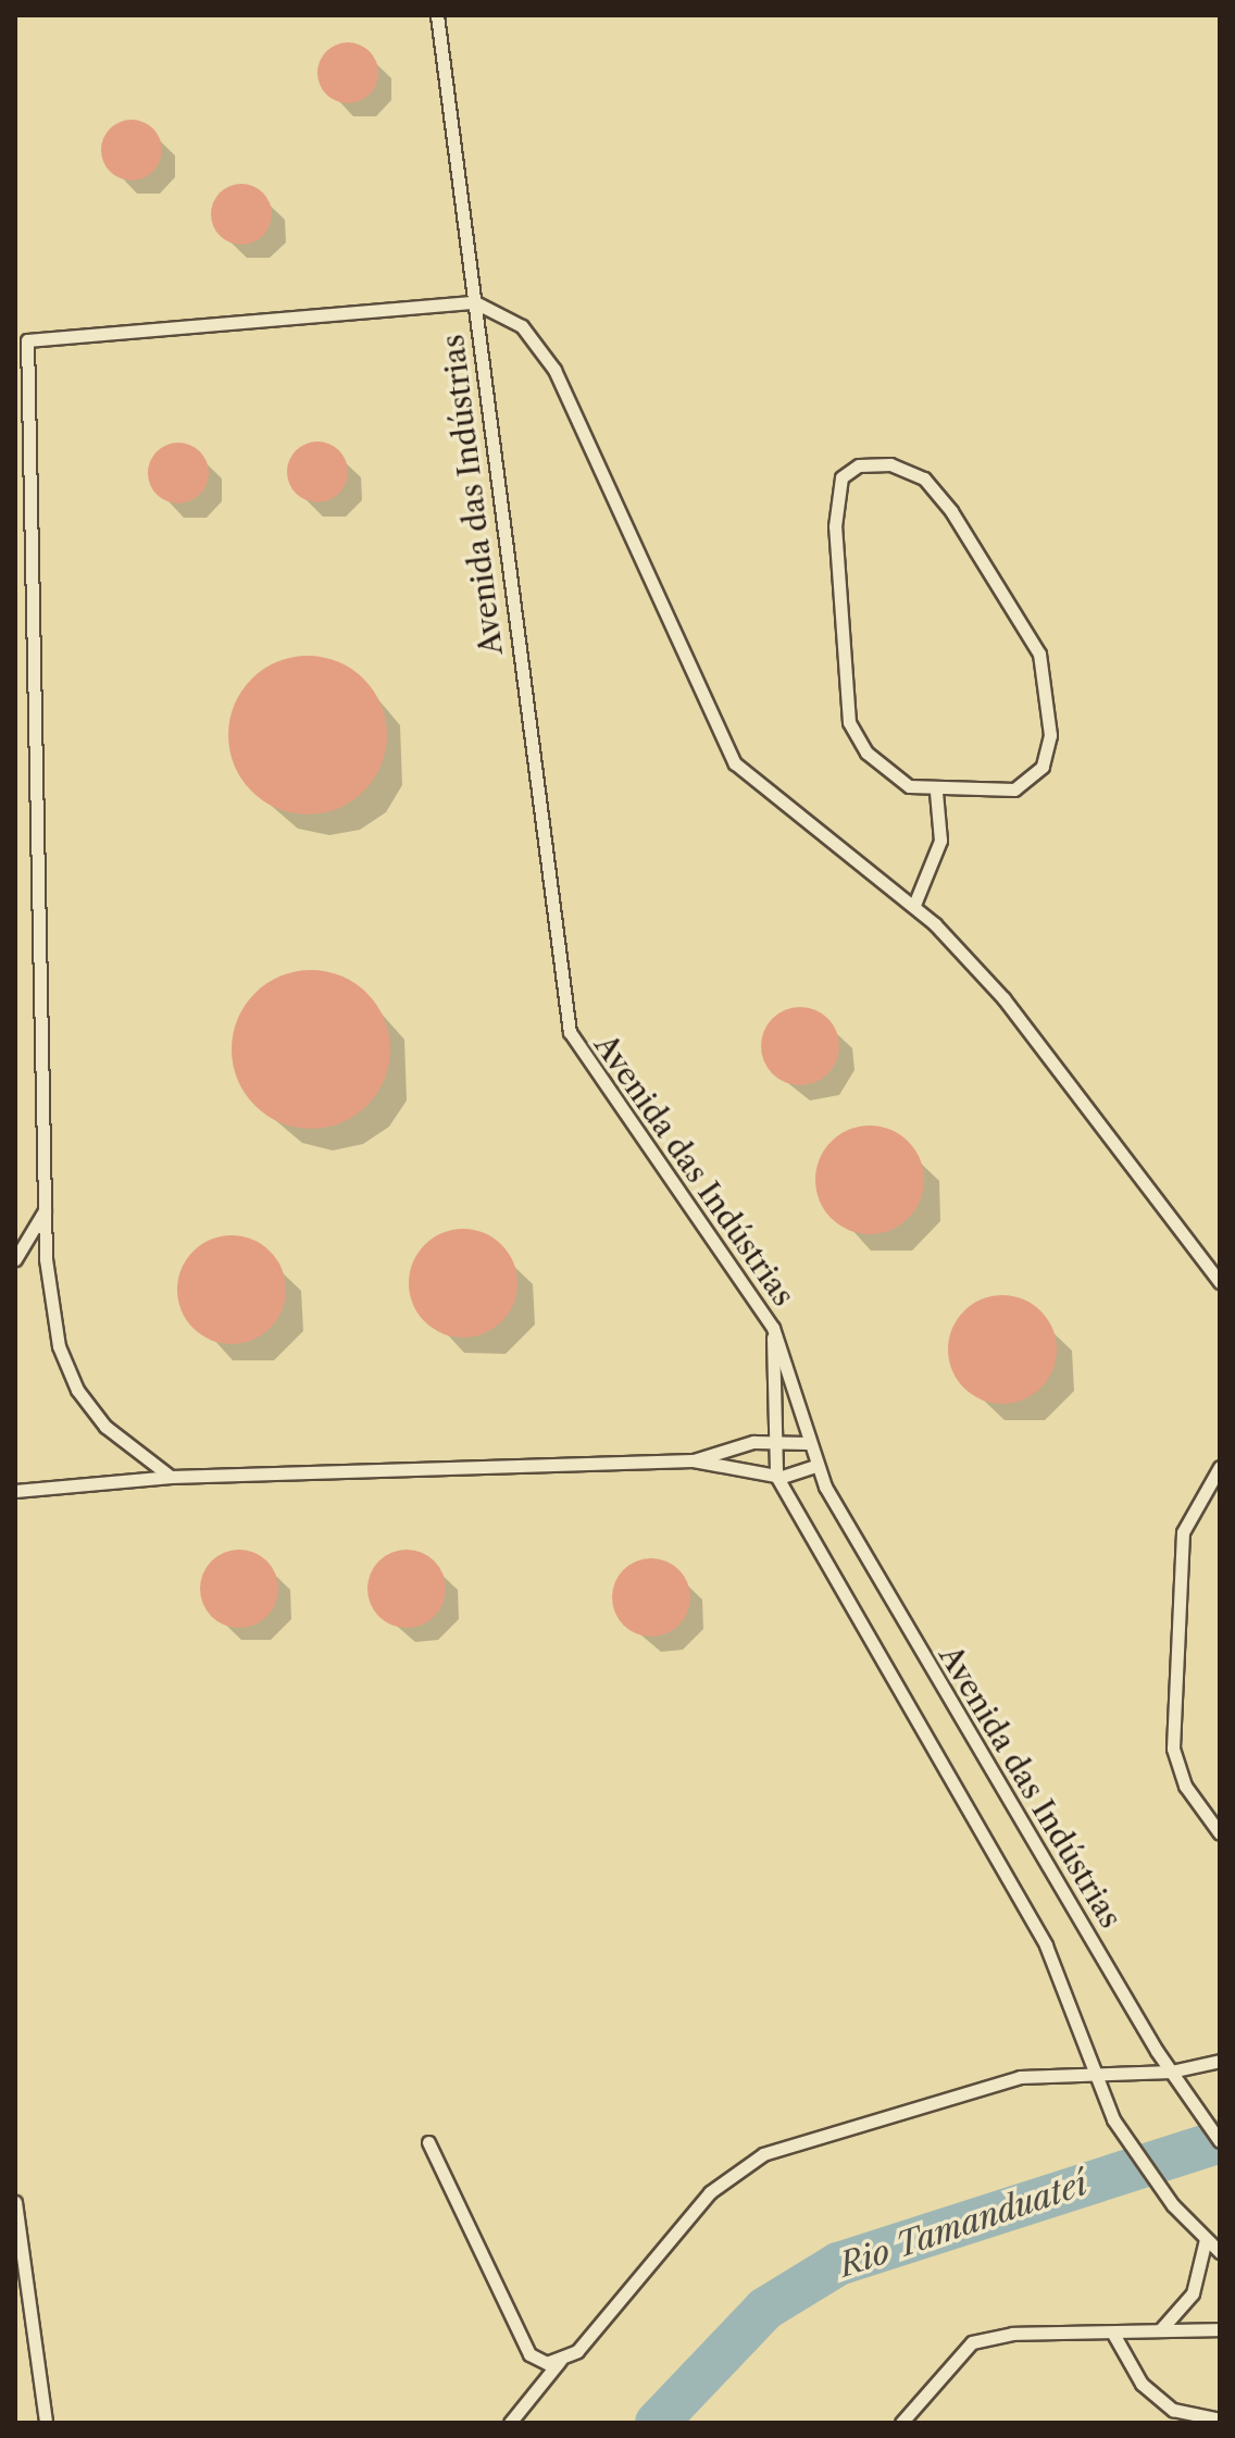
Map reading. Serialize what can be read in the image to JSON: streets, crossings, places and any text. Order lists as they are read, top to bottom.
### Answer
{
  "streets": {
    "lane": ["Avenida das Indústrias"]
  },
  "water": ["Rio Tamanduateí"]
}
